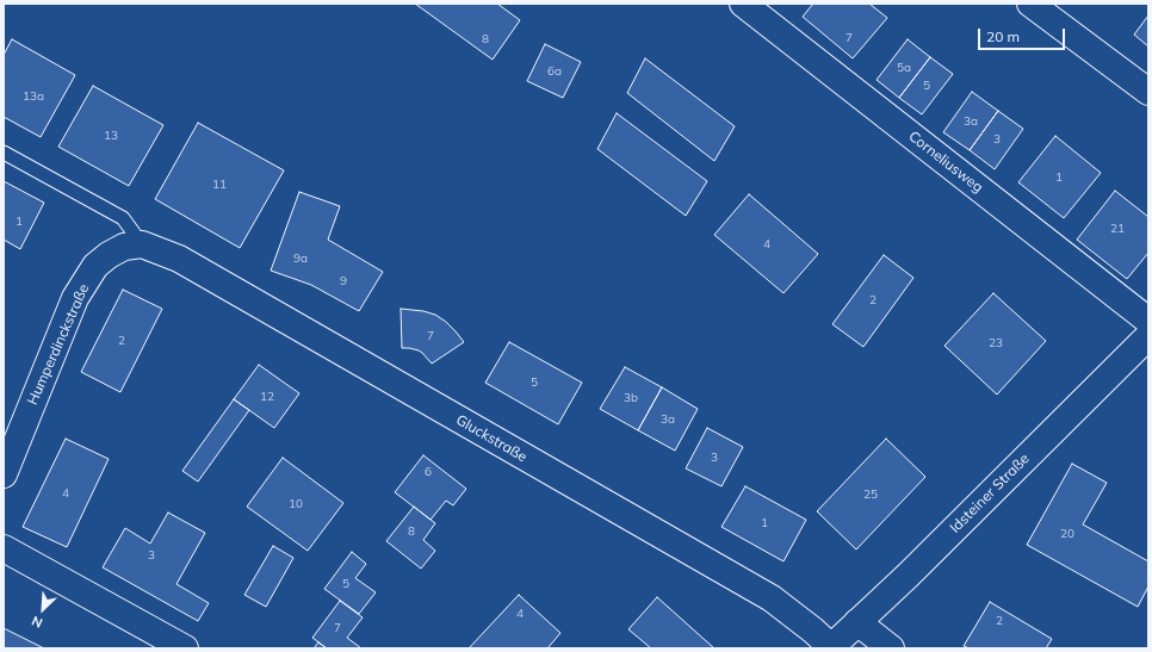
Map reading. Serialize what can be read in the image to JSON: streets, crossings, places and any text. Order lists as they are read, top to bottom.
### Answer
{
  "streets": {
    "street": [
      "Corneliusweg",
      "Humperdinckstraße",
      "Gluckstraße",
      "Idsteiner Straße"
    ]
  },
  "crossings": [
    ["Humperdinckstraße", "Gluckstraße"],
    ["Gluckstraße", "Idsteiner Straße"]
  ],
  "house_numbers": [
    "7",
    "8",
    "5a",
    "6a",
    "5",
    "13a",
    "3a",
    "13",
    "3",
    "1",
    "11",
    "1",
    "21",
    "4",
    "9a",
    "9",
    "2",
    "7",
    "2",
    "23",
    "5",
    "12",
    "3b",
    "3a",
    "3",
    "6",
    "4",
    "25",
    "10",
    "1",
    "8",
    "20",
    "3",
    "5",
    "4",
    "2",
    "7"
  ],
  "scale_bar": "20 m",
  "north": "bottom left"
}
